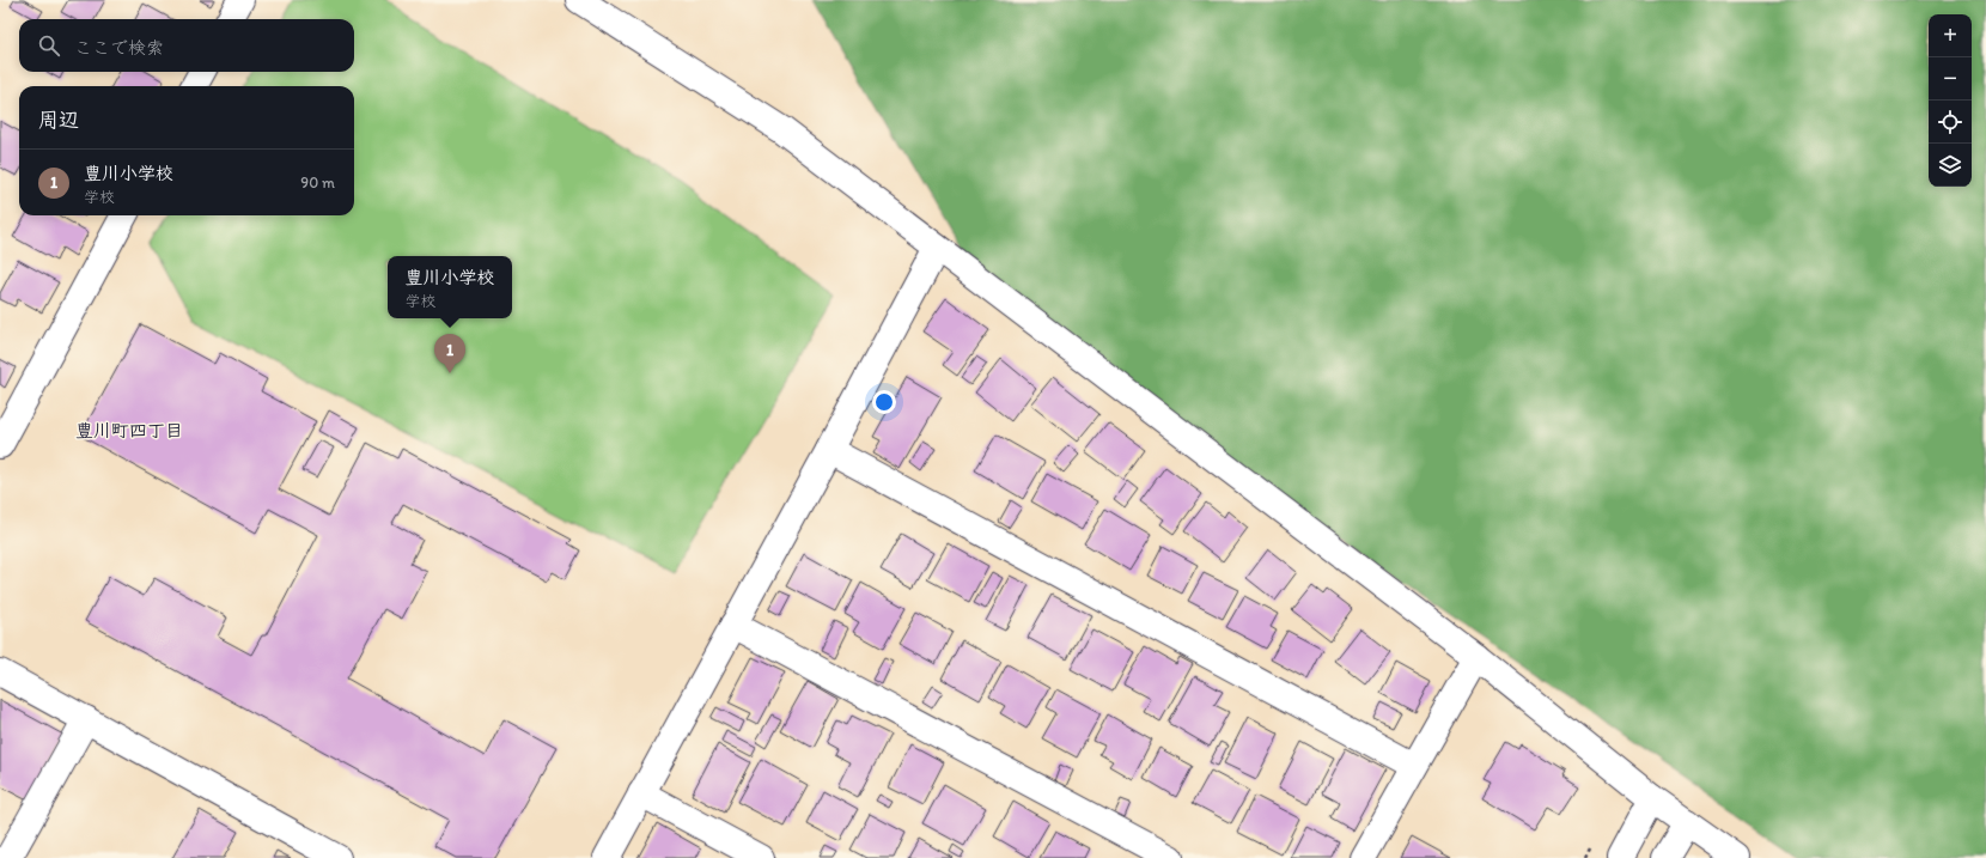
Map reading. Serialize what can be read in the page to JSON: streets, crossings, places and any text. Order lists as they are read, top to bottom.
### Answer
{
  "districts": ["豊川町四丁目"],
  "page": {
    "map_buttons": ["+", "−"],
    "search": "ここで検索",
    "heading": "周辺",
    "list": [
      {
        "mark": "1",
        "name": "豊川小学校",
        "note": "学校",
        "value": "90 m"
      }
    ],
    "popup": ["豊川小学校", "学校"],
    "pins": "1"
  }
}
